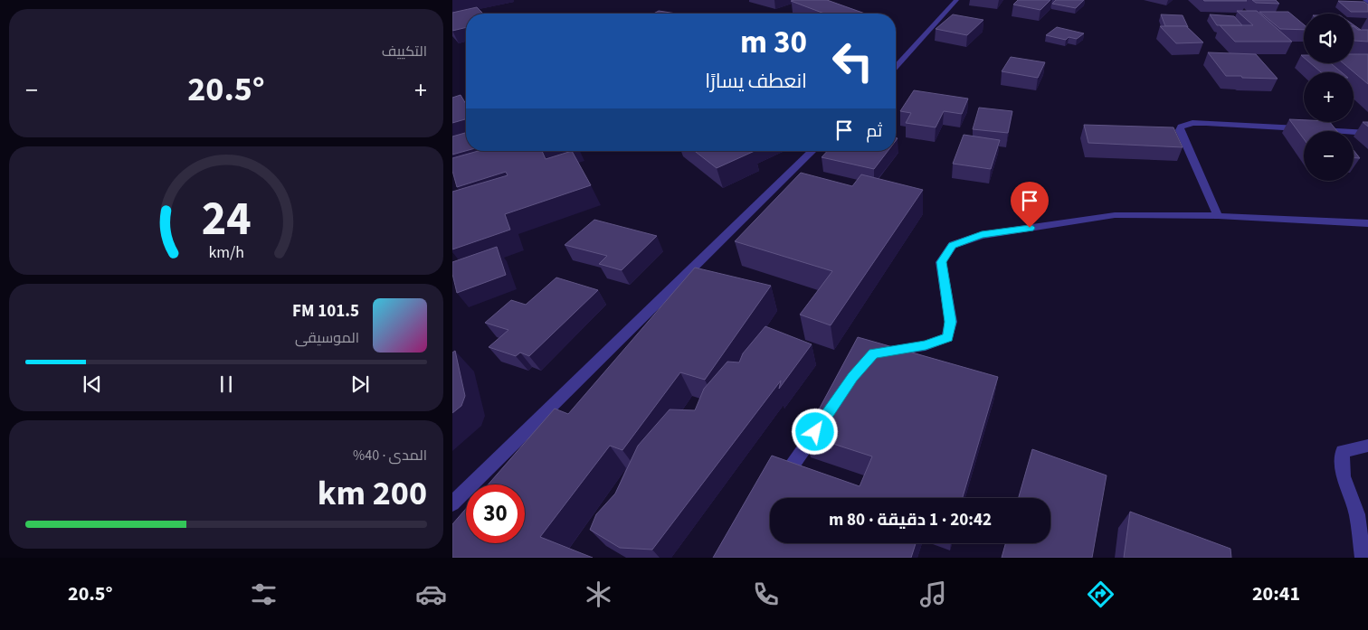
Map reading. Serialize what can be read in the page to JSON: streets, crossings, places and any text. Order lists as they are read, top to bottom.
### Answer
{
  "page": {
    "tile": [
      "التكييف",
      ["المدى · 40%", "200 km"]
    ],
    "map_buttons": ["+", "−"],
    "turn": ["30 m", "انعطف يسارًا"],
    "heat": ["−", "20.5°", "+"],
    "then": "ثم",
    "song": ["101.5 FM", "الموسيقى"],
    "limit": "30",
    "trip": "20:42 · 1 دقيقة · 80 m",
    "tabs": ["20:41", "20.5°"],
    "gauge": ["24", "km/h"]
  }
}
